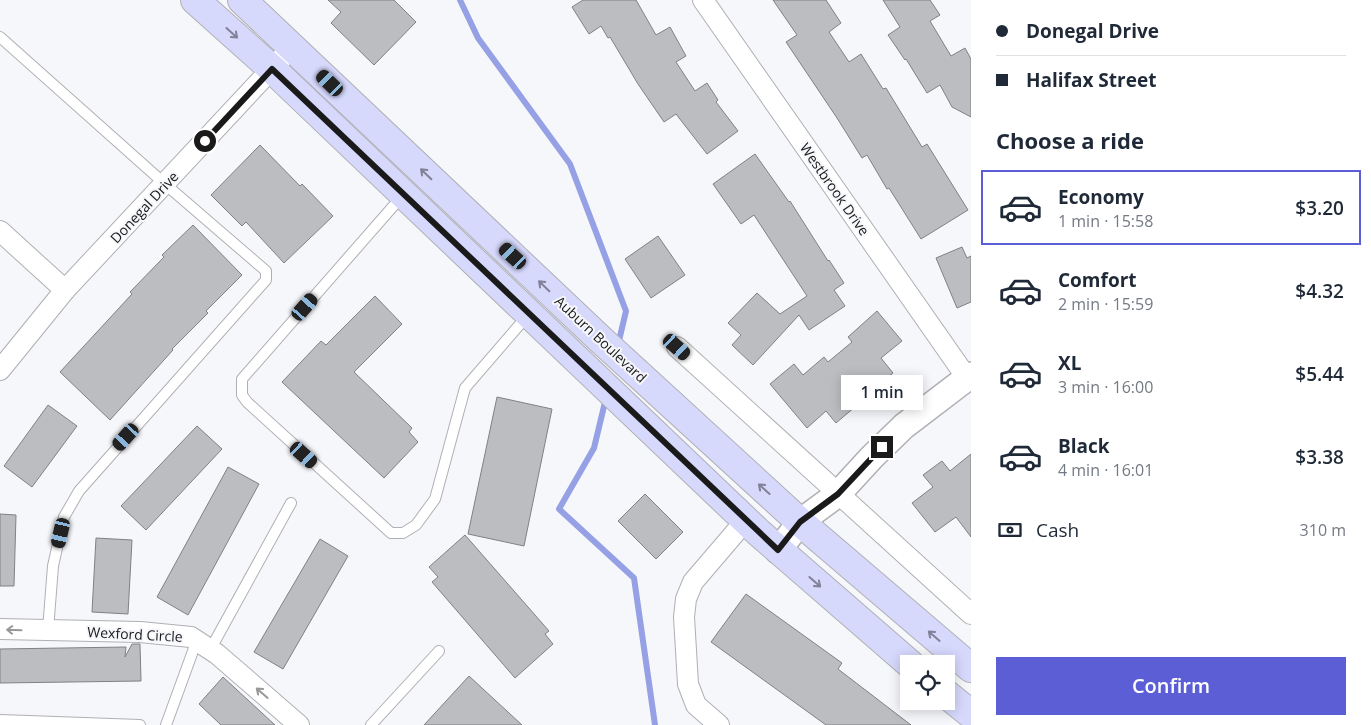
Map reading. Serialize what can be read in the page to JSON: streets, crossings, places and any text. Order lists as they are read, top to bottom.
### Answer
{
  "streets": {
    "main road": ["Auburn Boulevard"],
    "street": ["Westbrook Drive", "Donegal Drive", "Wexford Circle"]
  },
  "crossings": [
    ["Donegal Drive", "Auburn Boulevard"]
  ],
  "one_way": ["Wexford Circle"],
  "page": {
    "banner": ["Donegal Drive", "Halifax Street"],
    "heading": "Choose a ride",
    "list": [
      {
        "name": "Economy",
        "note": "1 min · 15:58",
        "value": "$3.20"
      },
      {
        "name": "Comfort",
        "note": "2 min · 15:59",
        "value": "$4.32"
      },
      {
        "name": "XL",
        "note": "3 min · 16:00",
        "value": "$5.44"
      },
      {
        "name": "Black",
        "note": "4 min · 16:01",
        "value": "$3.38"
      }
    ],
    "bubble": "1 min",
    "pay": ["Cash", "310 m"],
    "buttons": "Confirm"
  }
}
